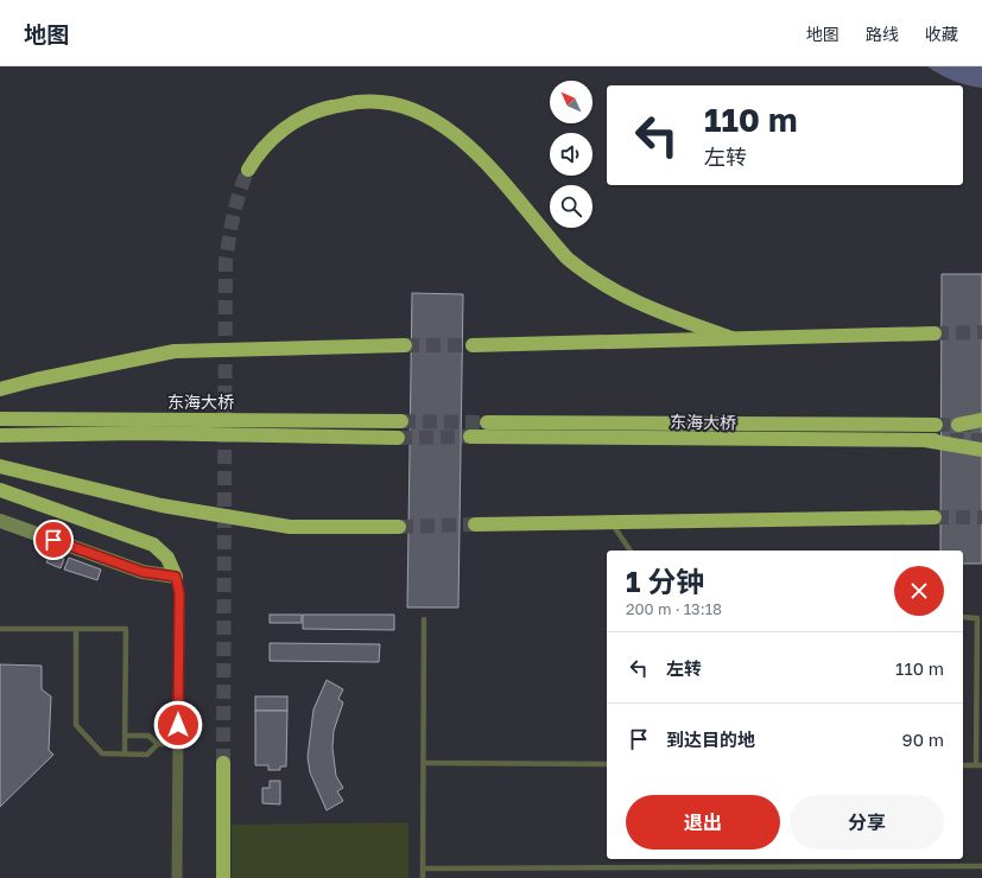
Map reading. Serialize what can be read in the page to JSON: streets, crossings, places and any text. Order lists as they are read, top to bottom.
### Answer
{
  "streets": {
    "highway": ["东海大桥"]
  },
  "north": "top left",
  "page": {
    "header": "地图",
    "nav": ["地图", "路线", "收藏"],
    "turn": ["110 m", "左转"],
    "heading": ["1 分钟", "200 m · 13:18"],
    "list": [
      {
        "name": "左转",
        "value": "110 m"
      },
      {
        "name": "到达目的地",
        "value": "90 m"
      }
    ],
    "buttons": ["退出", "分享"]
  }
}
